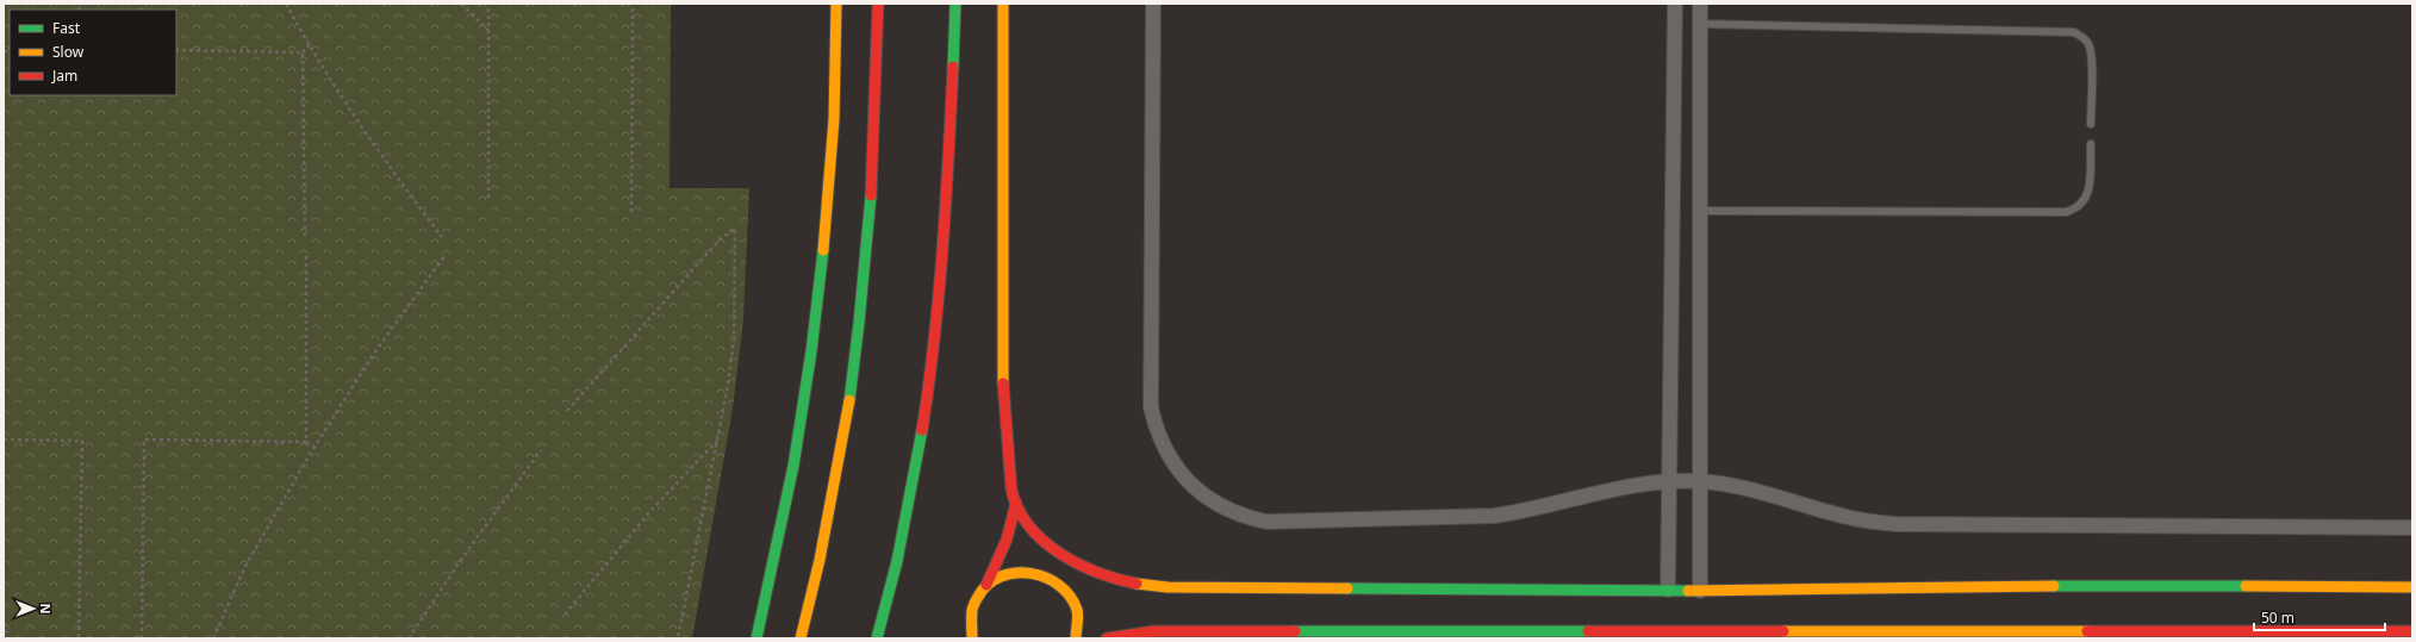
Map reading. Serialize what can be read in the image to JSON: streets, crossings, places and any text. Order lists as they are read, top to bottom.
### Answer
{
  "legend": ["Fast", "Slow", "Jam"],
  "scale_bar": "50 m",
  "north": "right"
}
